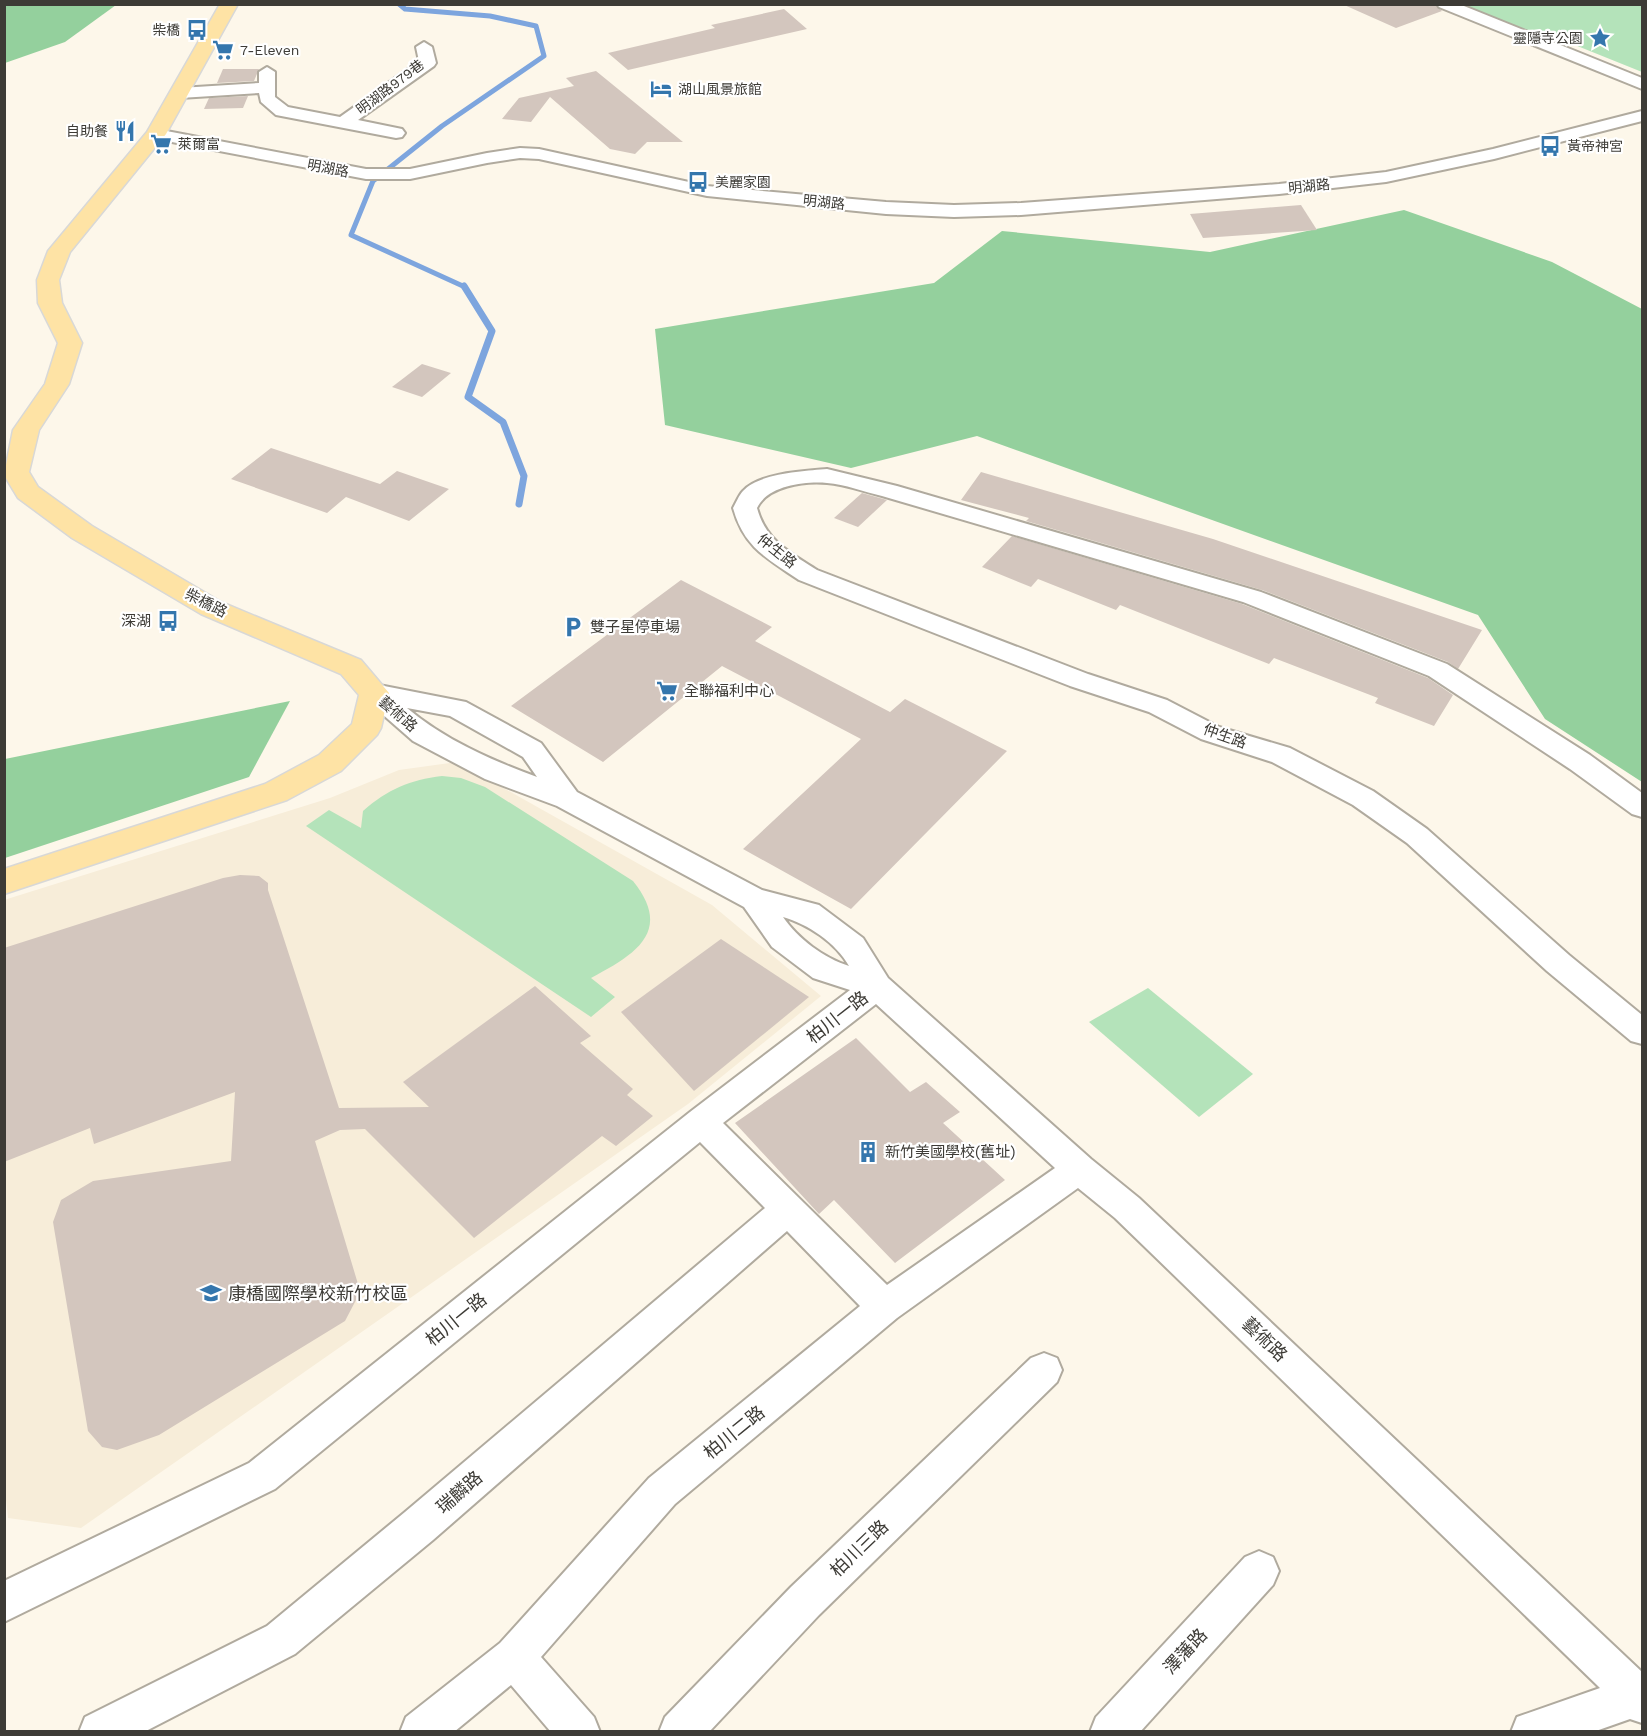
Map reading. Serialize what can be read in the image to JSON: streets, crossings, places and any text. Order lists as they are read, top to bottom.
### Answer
{
  "streets": {
    "main road": ["柴橋路"],
    "street": [
      "明湖路979巷",
      "明湖路",
      "仲生路",
      "藝術路",
      "柏川一路",
      "柏川二路",
      "瑞麟路",
      "柏川三路",
      "澤藩路"
    ]
  },
  "crossings": [
    ["明湖路", "柴橋路"],
    ["柴橋路", "藝術路"],
    ["藝術路", "柏川一路"],
    ["藝術路", "柏川二路"]
  ],
  "places": {
    "bus stop": [
      "柴橋",
      "黃帝神宮",
      "美麗家園",
      "深湖"
    ],
    "place": ["靈隱寺公園"],
    "supermarket": ["7-Eleven", "萊爾富", "全聯福利中心"],
    "hotel": ["湖山風景旅館"],
    "restaurant": ["自助餐"],
    "parking": ["雙子星停車場"],
    "building": ["新竹美國學校(舊址)"],
    "school or university": ["康橋國際學校新竹校區"]
  }
}
